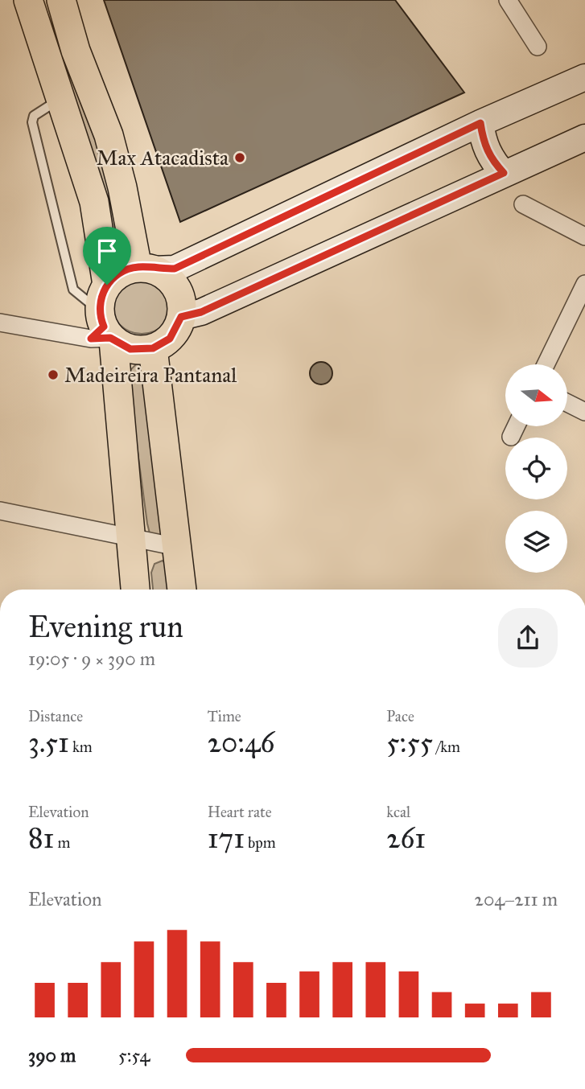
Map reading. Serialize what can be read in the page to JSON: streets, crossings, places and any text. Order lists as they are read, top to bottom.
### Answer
{
  "places": ["Max Atacadista", "Madeireira Pantanal"],
  "north": "right",
  "page": {
    "heading": ["Evening run", "19:05 · 9 × 390 m"],
    "stats": [
      ["Distance", "3.51 km"],
      ["Time", "20:46"],
      ["Pace", "5:55 /km"],
      ["Elevation", "81 m"],
      ["Heart rate", "171 bpm"],
      ["kcal", "261"]
    ],
    "chart": ["Elevation", "204–211 m"],
    "list": [
      {
        "name": "390 m",
        "note": "5:54"
      }
    ]
  }
}
